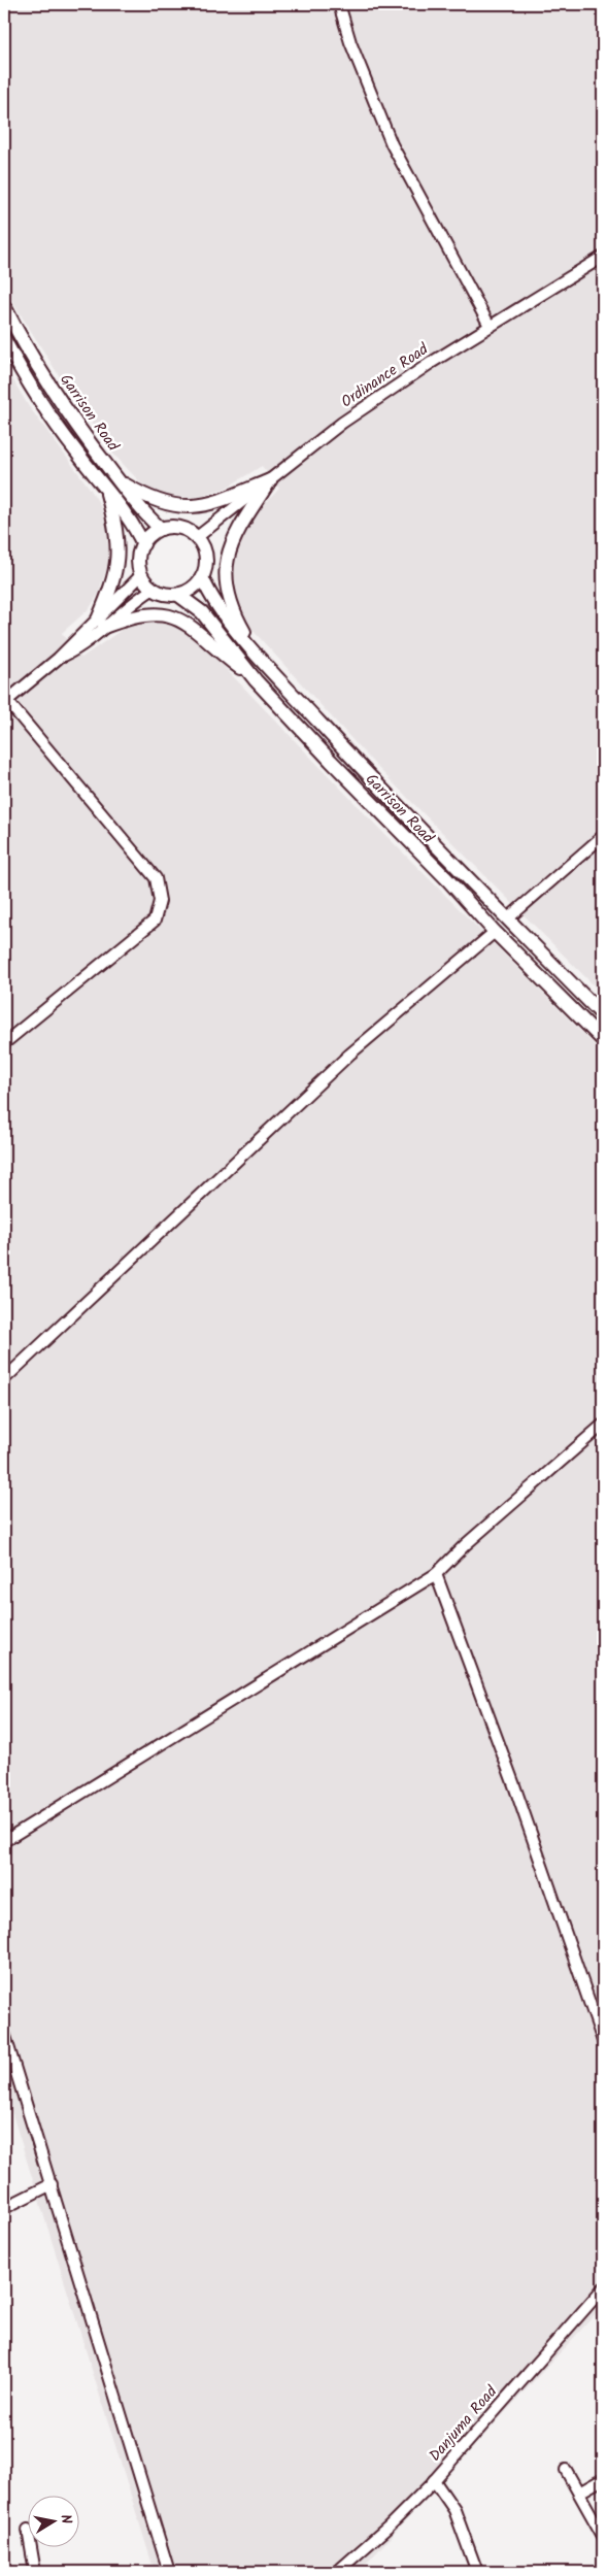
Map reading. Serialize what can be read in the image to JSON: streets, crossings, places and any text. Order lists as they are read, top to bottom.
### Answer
{
  "streets": {
    "main road": ["Garrison Road"],
    "street": ["Ordinance Road", "Danjuma Road"]
  },
  "crossings": [
    ["Ordinance Road", "Garrison Road"]
  ],
  "north": "right"
}
